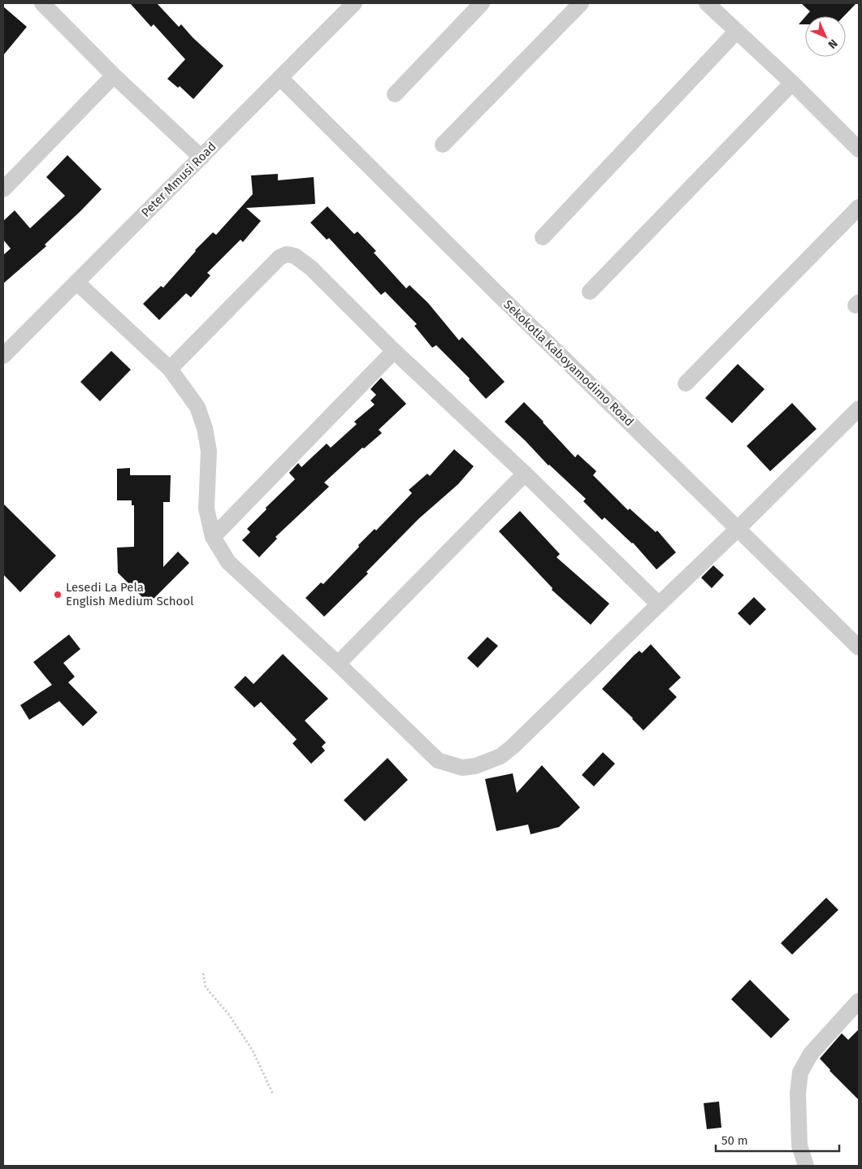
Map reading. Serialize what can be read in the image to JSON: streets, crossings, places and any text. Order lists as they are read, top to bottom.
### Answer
{
  "streets": {
    "street": ["Peter Mmusi Road", "Sekokotla Kaboyamodimo Road"]
  },
  "crossings": [
    ["Peter Mmusi Road", "Sekokotla Kaboyamodimo Road"]
  ],
  "places": ["Lesedi La Pela English Medium School"],
  "scale_bar": "50 m",
  "north": "bottom right"
}
